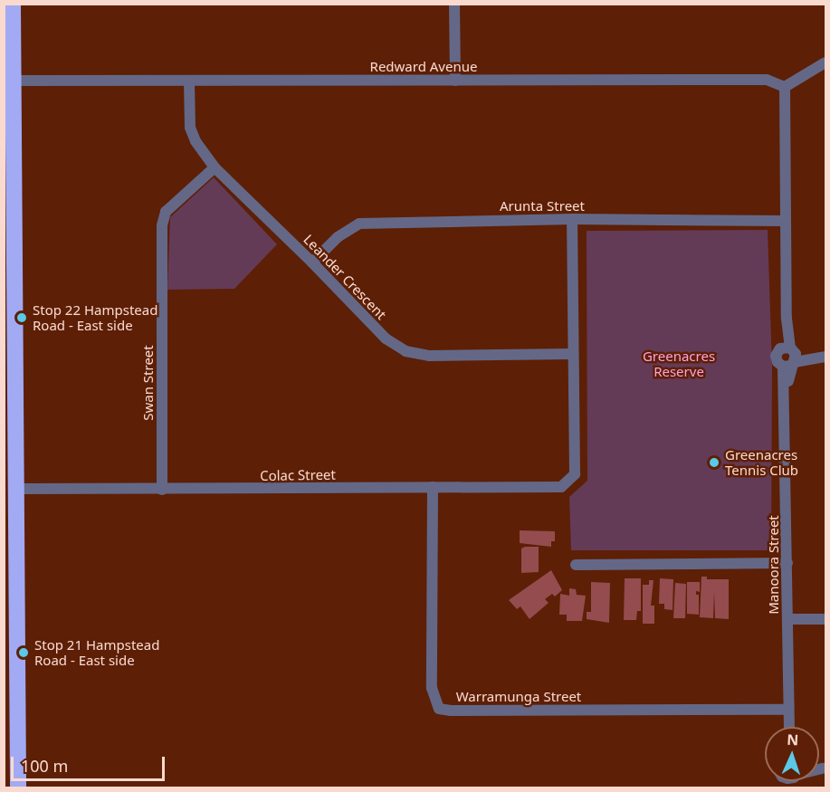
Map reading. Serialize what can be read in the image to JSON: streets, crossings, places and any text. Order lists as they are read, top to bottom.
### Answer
{
  "streets": {
    "street": [
      "Redward Avenue",
      "Arunta Street",
      "Leander Crescent",
      "Swan Street",
      "Colac Street",
      "Manoora Street",
      "Warramunga Street"
    ]
  },
  "crossings": [
    ["Redward Avenue", "Leander Crescent"],
    ["Redward Avenue", "Manoora Street"],
    ["Arunta Street", "Leander Crescent"],
    ["Arunta Street", "Manoora Street"],
    ["Leander Crescent", "Swan Street"],
    ["Leander Crescent", "Colac Street"],
    ["Swan Street", "Colac Street"],
    ["Colac Street", "Warramunga Street"],
    ["Manoora Street", "Warramunga Street"]
  ],
  "parks": ["Greenacres Reserve"],
  "places": ["Stop 22 Hampstead Road - East side", "Greenacres Tennis Club", "Stop 21 Hampstead Road - East side"],
  "scale_bar": "100 m",
  "north": "top"
}
